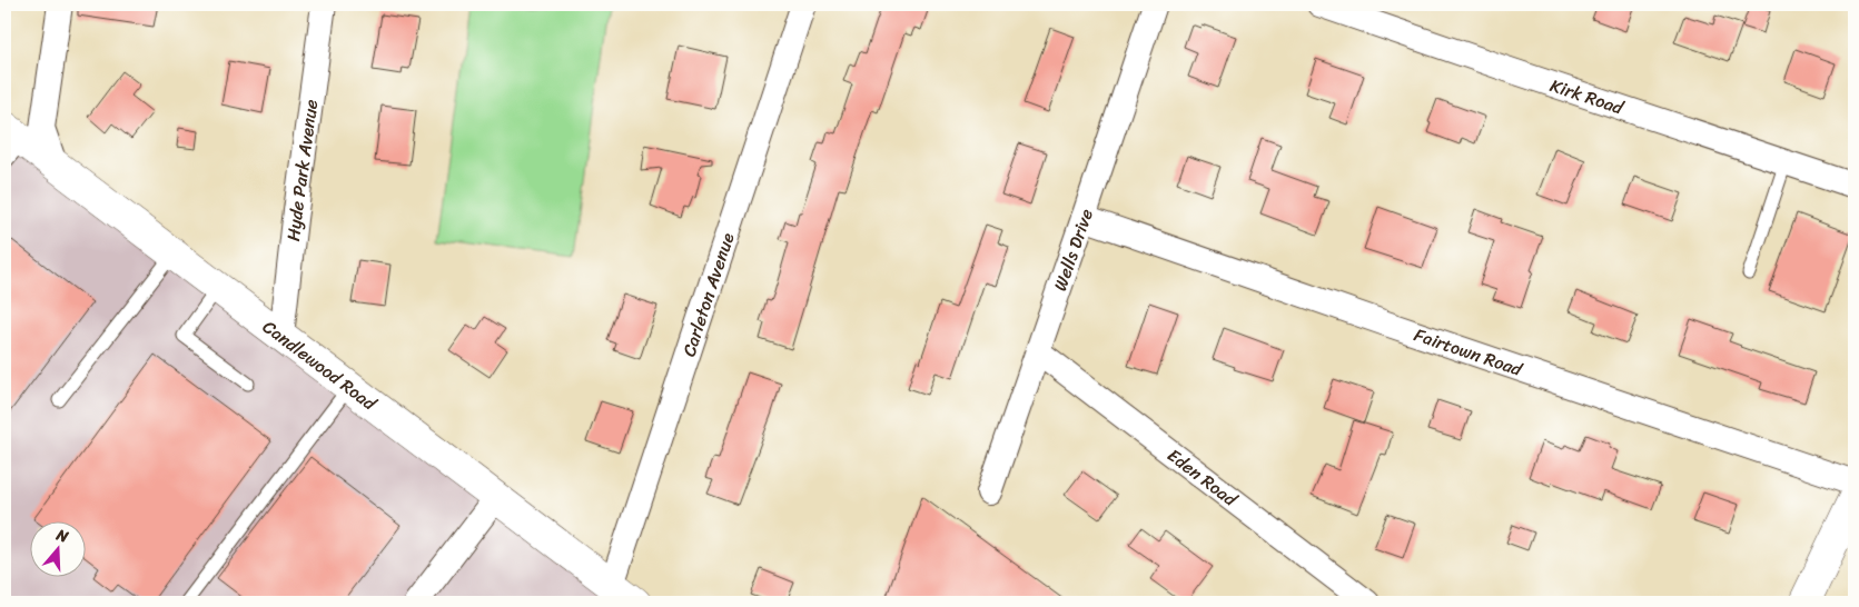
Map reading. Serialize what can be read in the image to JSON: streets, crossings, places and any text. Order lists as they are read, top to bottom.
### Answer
{
  "streets": {
    "street": [
      "Kirk Road",
      "Hyde Park Avenue",
      "Wells Drive",
      "Carleton Avenue",
      "Fairtown Road",
      "Candlewood Road",
      "Eden Road"
    ]
  },
  "crossings": [
    ["Hyde Park Avenue", "Candlewood Road"],
    ["Wells Drive", "Fairtown Road"],
    ["Wells Drive", "Eden Road"],
    ["Carleton Avenue", "Candlewood Road"]
  ],
  "north": "top"
}
